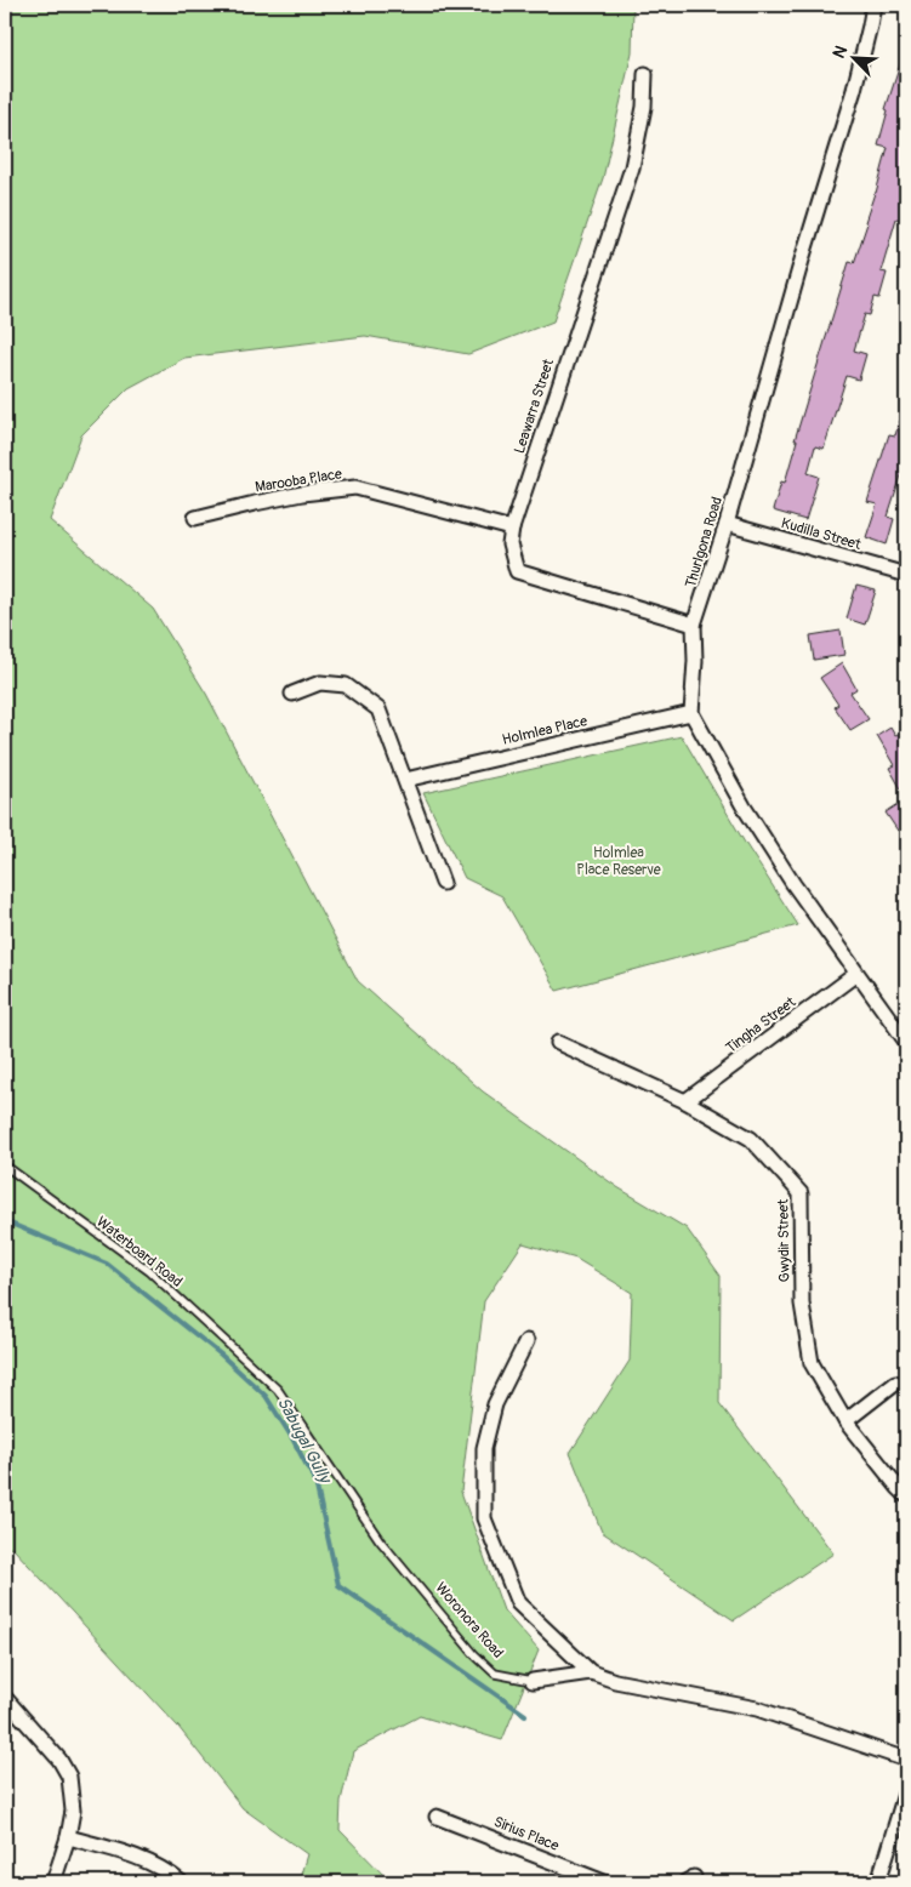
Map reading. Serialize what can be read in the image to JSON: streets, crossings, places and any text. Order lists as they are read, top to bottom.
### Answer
{
  "streets": {
    "street": [
      "Leawarra Street",
      "Marooba Place",
      "Kudilla Street",
      "Thurlgona Road",
      "Holmlea Place",
      "Tingha Street",
      "Gwydir Street",
      "Woronora Road",
      "Sirius Place"
    ],
    "lane": ["Waterboard Road"]
  },
  "crossings": [
    ["Leawarra Street", "Marooba Place"],
    ["Leawarra Street", "Thurlgona Road"],
    ["Kudilla Street", "Thurlgona Road"],
    ["Thurlgona Road", "Holmlea Place"],
    ["Tingha Street", "Gwydir Street"],
    ["Waterboard Road", "Woronora Road"]
  ],
  "water": ["Sabugal Gully"],
  "parks": ["Holmlea Place Reserve"],
  "north": "top left"
}
